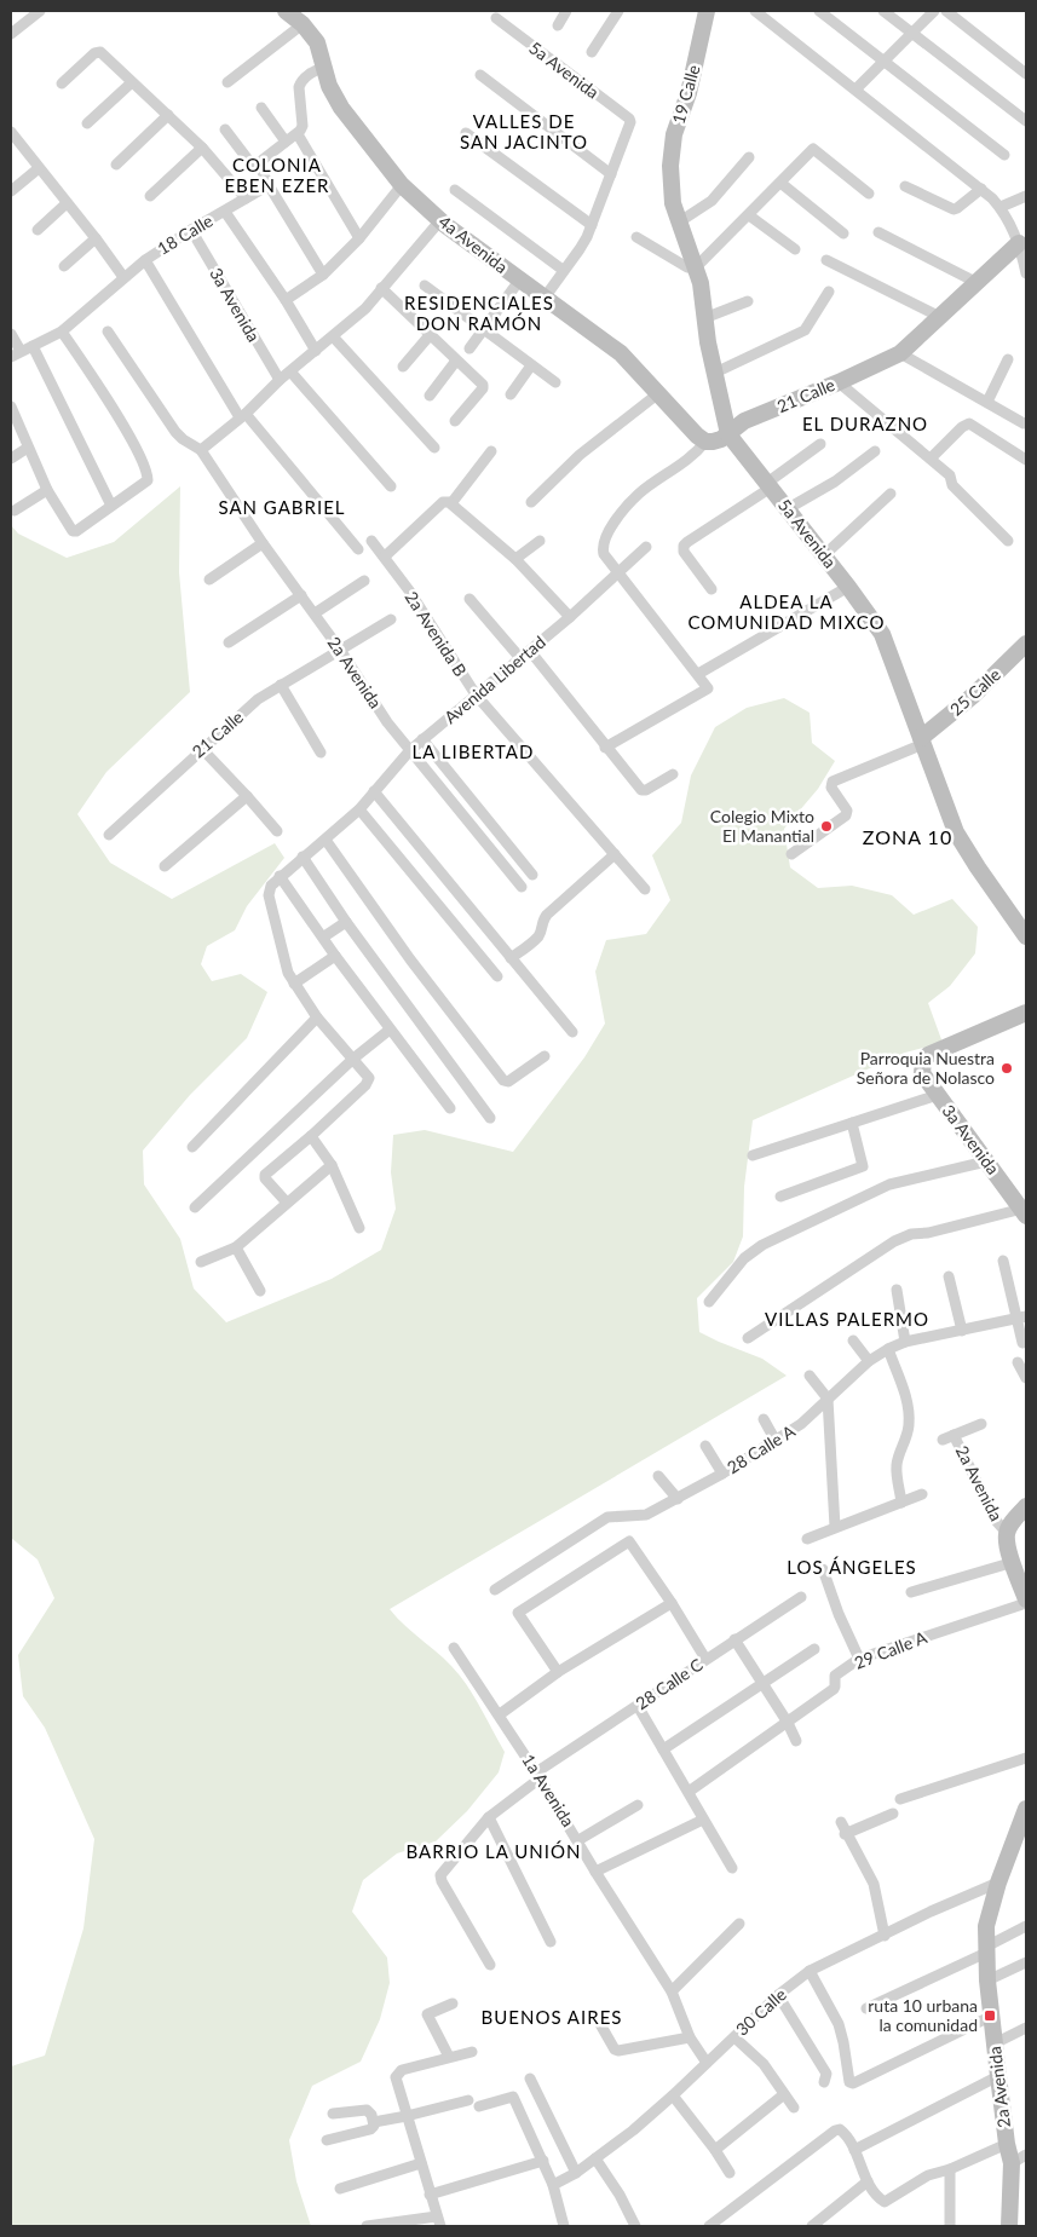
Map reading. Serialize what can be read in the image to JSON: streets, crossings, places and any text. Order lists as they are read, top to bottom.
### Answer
{
  "streets": {
    "street": [
      "5a Avenida",
      "19 Calle",
      "18 Calle",
      "4a Avenida",
      "3a Avenida",
      "21 Calle",
      "2a Avenida B",
      "2a Avenida",
      "Avenida Libertad",
      "25 Calle",
      "28 Calle A",
      "29 Calle A",
      "28 Calle C",
      "1a Avenida",
      "30 Calle"
    ]
  },
  "crossings": [
    ["5a Avenida", "19 Calle"],
    ["5a Avenida", "21 Calle"],
    ["5a Avenida", "25 Calle"],
    ["18 Calle", "3a Avenida"],
    ["4a Avenida", "21 Calle"],
    ["21 Calle", "2a Avenida"],
    ["21 Calle", "Avenida Libertad"],
    ["2a Avenida B", "Avenida Libertad"],
    ["2a Avenida", "Avenida Libertad"],
    ["2a Avenida", "29 Calle A"],
    ["2a Avenida", "30 Calle"],
    ["28 Calle C", "1a Avenida"],
    ["1a Avenida", "30 Calle"]
  ],
  "districts": [
    "VALLES DE SAN JACINTO",
    "COLONIA EBEN EZER",
    "RESIDENCIALES DON RAMÓN",
    "EL DURAZNO",
    "SAN GABRIEL",
    "ALDEA LA COMUNIDAD MIXCO",
    "LA LIBERTAD",
    "ZONA 10",
    "VILLAS PALERMO",
    "LOS ÁNGELES",
    "BARRIO LA UNIÓN",
    "BUENOS AIRES"
  ],
  "places": {
    "other": ["Colegio Mixto El Manantial", "Parroquia Nuestra Señora de Nolasco"],
    "transit": ["ruta 10 urbana la comunidad"]
  }
}
